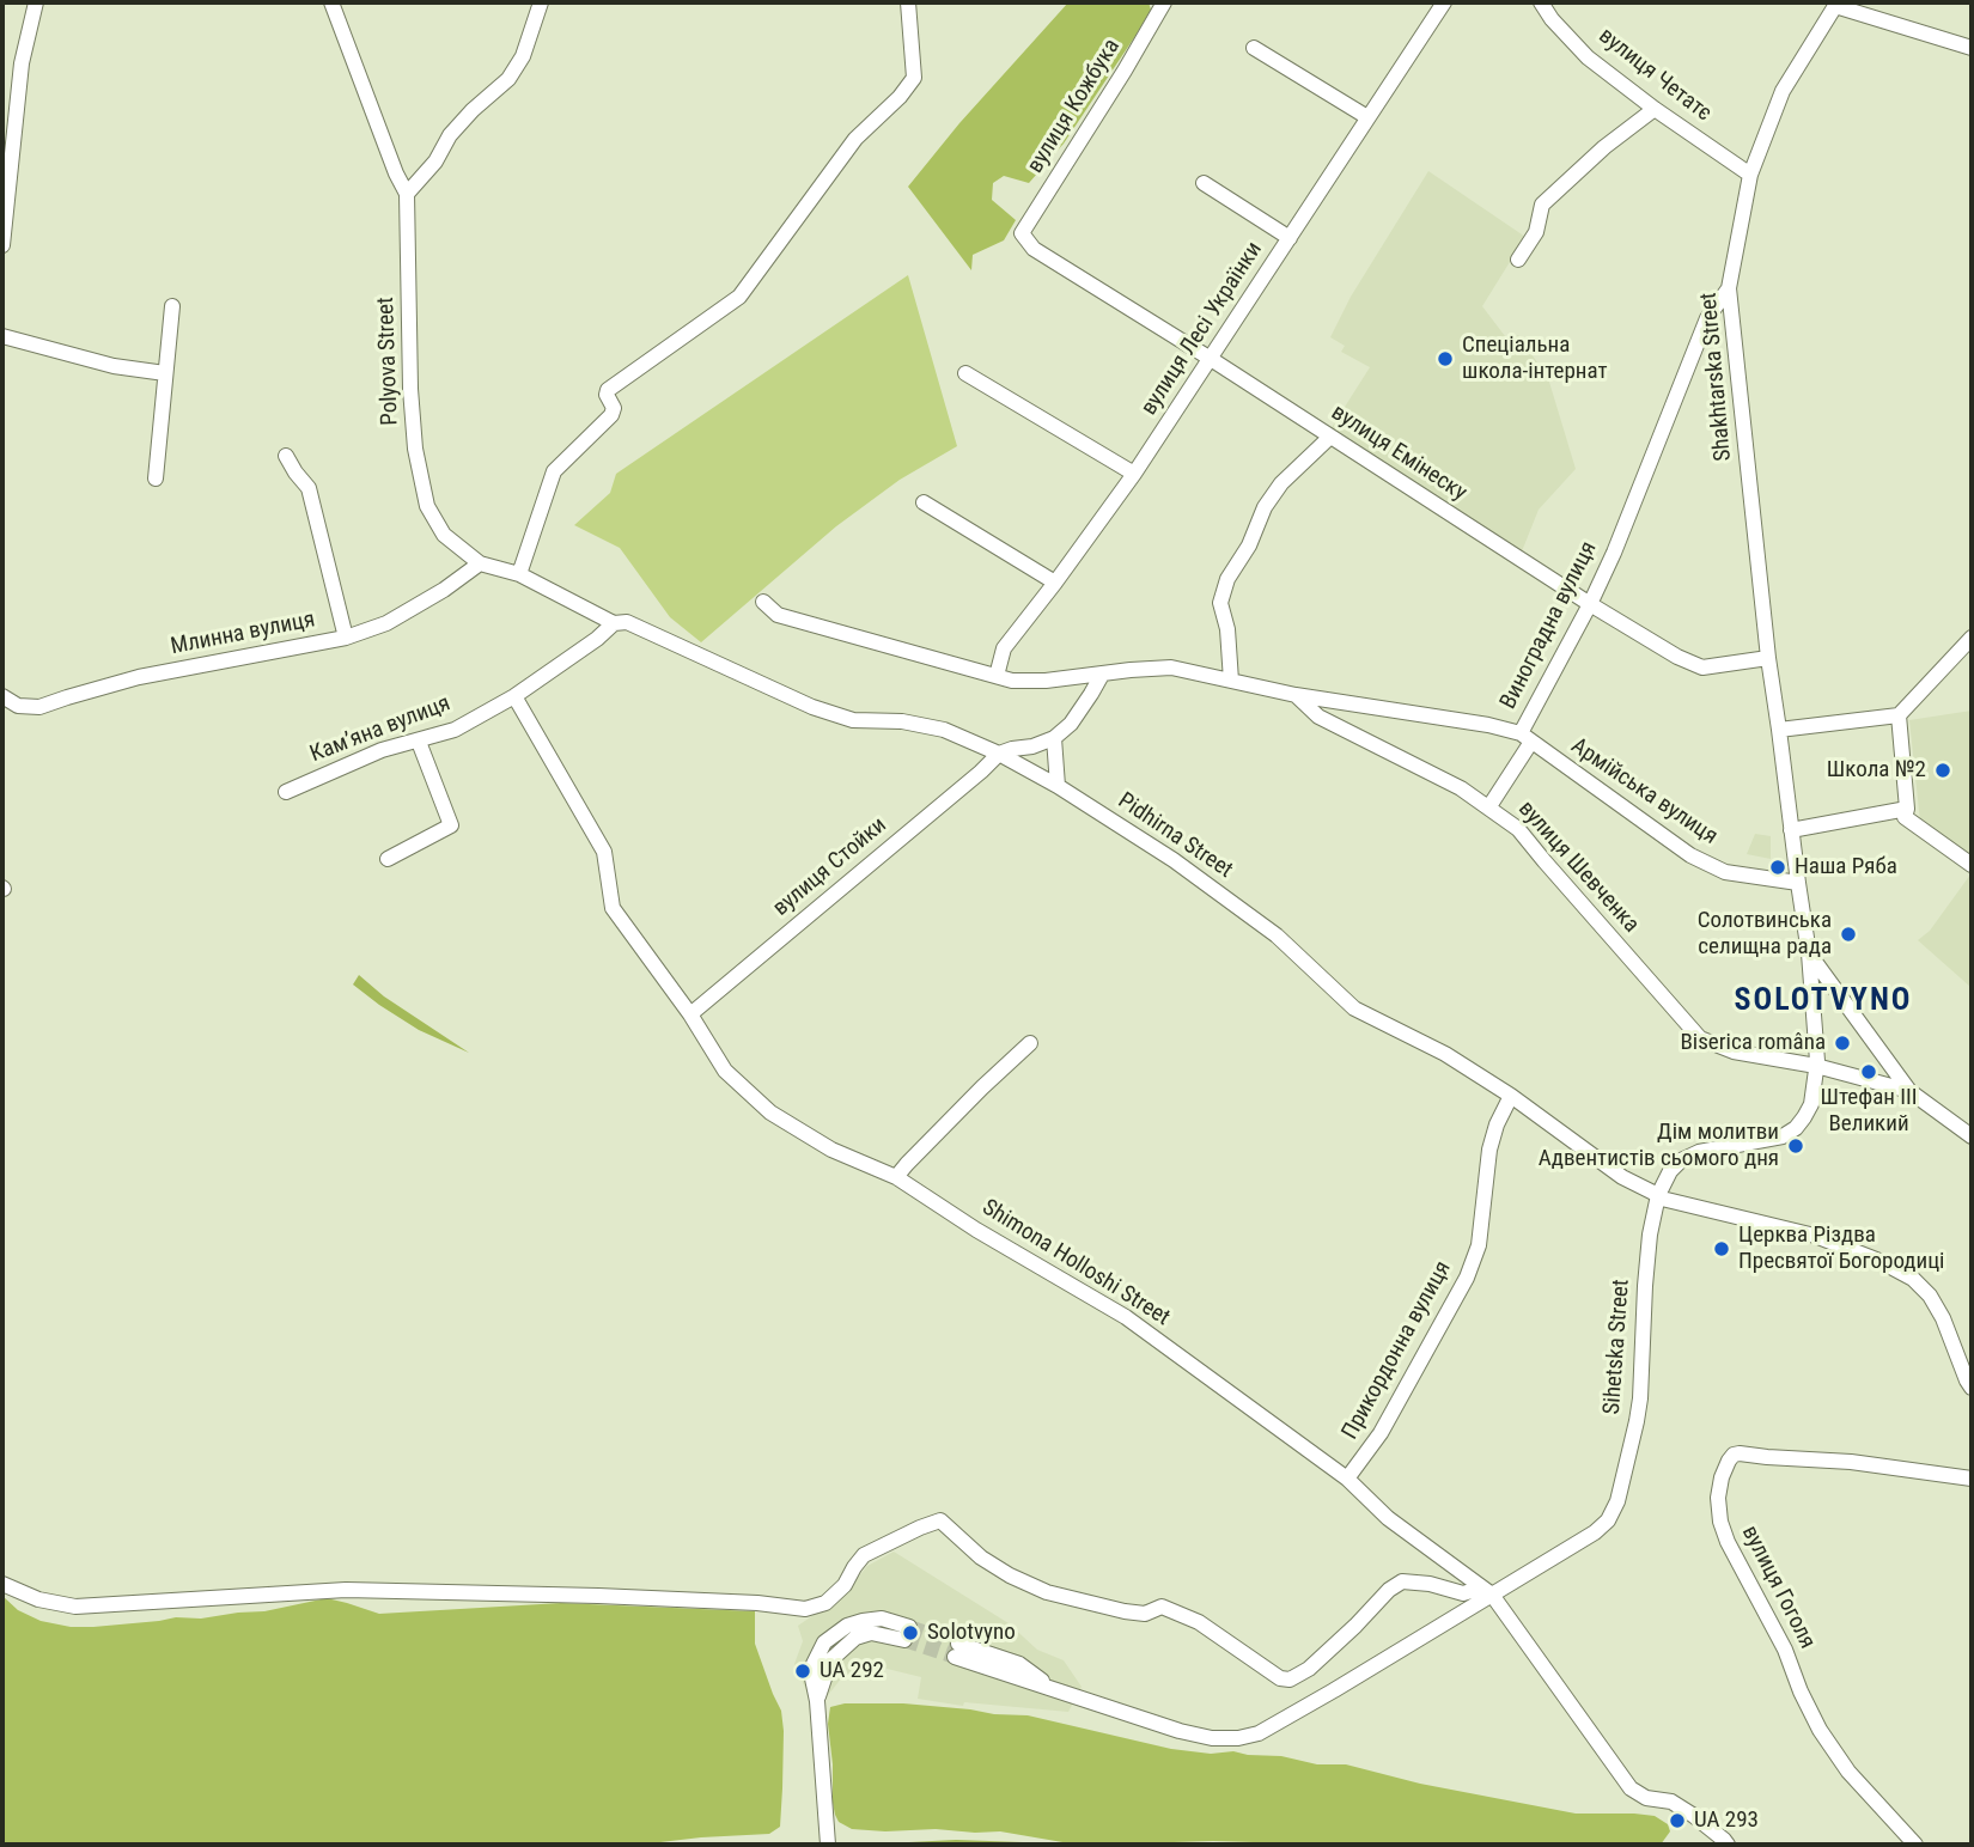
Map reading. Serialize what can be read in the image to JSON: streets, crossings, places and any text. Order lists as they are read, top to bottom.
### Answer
{
  "streets": {
    "street": [
      "вулиця Четатє",
      "вулиця Кожбука",
      "вулиця Лесі Українки",
      "Polyova Street",
      "Shakhtarska Street",
      "вулиця Емінеску",
      "Виноградна вулиця",
      "Млинна вулиця",
      "Камʼяна вулиця",
      "Армійська вулиця",
      "Pidhirna Street",
      "вулиця Стойки",
      "вулиця Шевченка",
      "Shimona Holloshi Street",
      "Sihetska Street",
      "Прикордонна вулиця",
      "вулиця Гоголя"
    ]
  },
  "crossings": [
    ["вулиця Четатє", "Shakhtarska Street"],
    ["вулиця Кожбука", "вулиця Емінеску"],
    ["вулиця Лесі Українки", "вулиця Емінеску"],
    ["вулиця Лесі Українки", "Виноградна вулиця"],
    ["Polyova Street", "Млинна вулиця"],
    ["Polyova Street", "Камʼяна вулиця"],
    ["Polyova Street", "Pidhirna Street"],
    ["Shakhtarska Street", "вулиця Емінеску"],
    ["Shakhtarska Street", "Виноградна вулиця"],
    ["Shakhtarska Street", "Sihetska Street"],
    ["вулиця Емінеску", "Виноградна вулиця"],
    ["вулиця Емінеску", "Sihetska Street"],
    ["Виноградна вулиця", "Армійська вулиця"],
    ["Виноградна вулиця", "вулиця Шевченка"],
    ["Камʼяна вулиця", "Pidhirna Street"],
    ["Камʼяна вулиця", "Shimona Holloshi Street"],
    ["Армійська вулиця", "Sihetska Street"],
    ["Pidhirna Street", "вулиця Стойки"],
    ["Pidhirna Street", "Sihetska Street"],
    ["Pidhirna Street", "Прикордонна вулиця"],
    ["вулиця Стойки", "Shimona Holloshi Street"],
    ["вулиця Шевченка", "Sihetska Street"],
    ["Shimona Holloshi Street", "Sihetska Street"],
    ["Shimona Holloshi Street", "Прикордонна вулиця"]
  ],
  "districts": ["SOLOTVYNO"],
  "places": [
    "Спеціальна школа-інтернат",
    "Школа №2",
    "Наша Ряба",
    "Солотвинська селищна рада",
    "Biserica româna",
    "Штефан III Великий",
    "Дім молитви Адвентистів сьомого дня",
    "Церква Різдва Пресвятої Богородиці",
    "Solotvyno",
    "UA 292",
    "UA 293"
  ]
}
